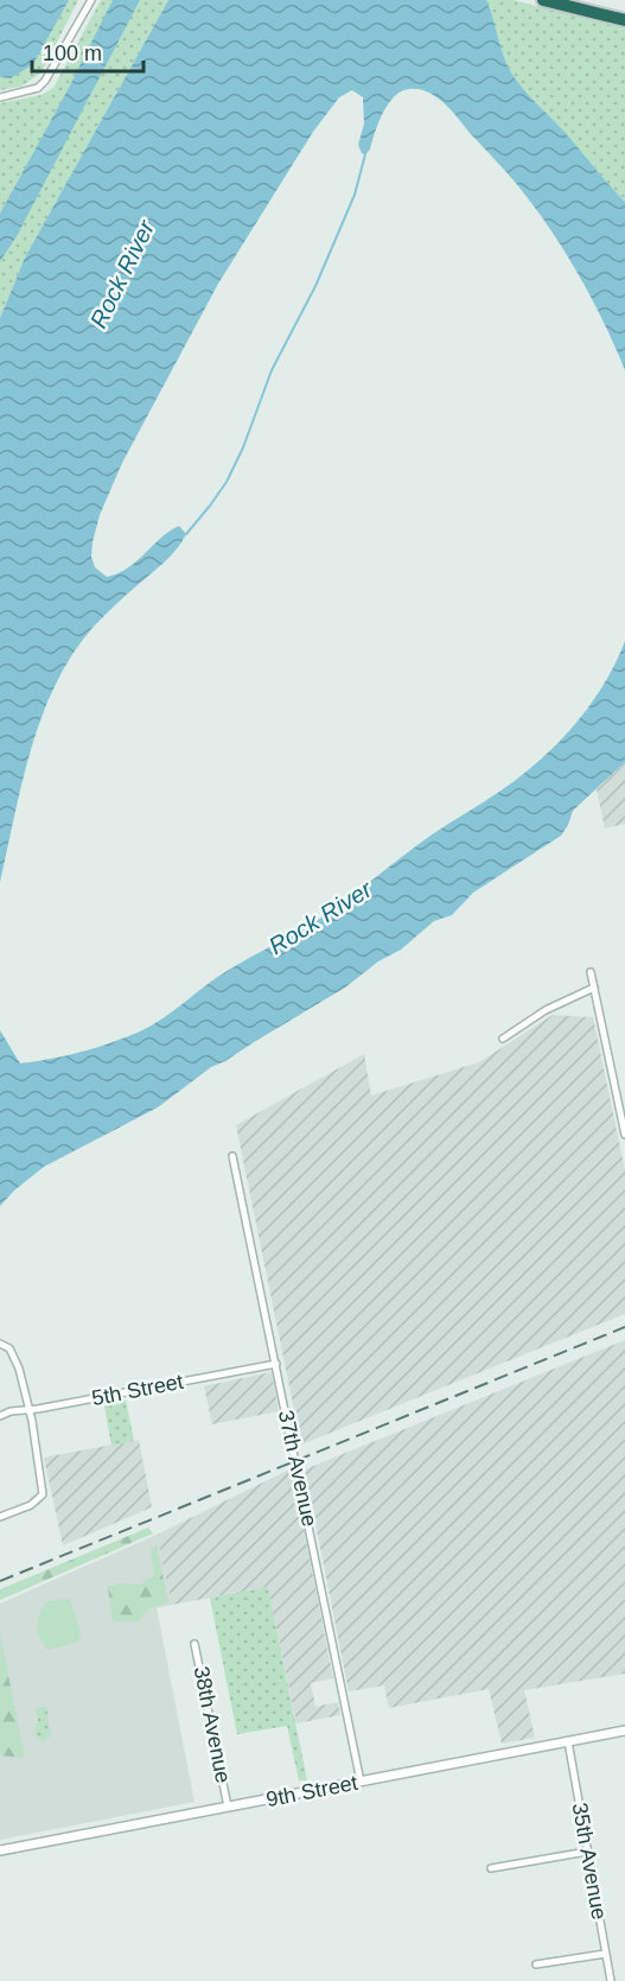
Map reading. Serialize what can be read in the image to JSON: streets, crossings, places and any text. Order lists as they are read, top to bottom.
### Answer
{
  "streets": {
    "street": [
      "5th Street",
      "37th Avenue",
      "38th Avenue",
      "9th Street",
      "35th Avenue"
    ]
  },
  "crossings": [
    ["5th Street", "37th Avenue"],
    ["37th Avenue", "9th Street"],
    ["38th Avenue", "9th Street"],
    ["9th Street", "35th Avenue"]
  ],
  "water": ["Rock River"],
  "scale_bar": "100 m"
}
